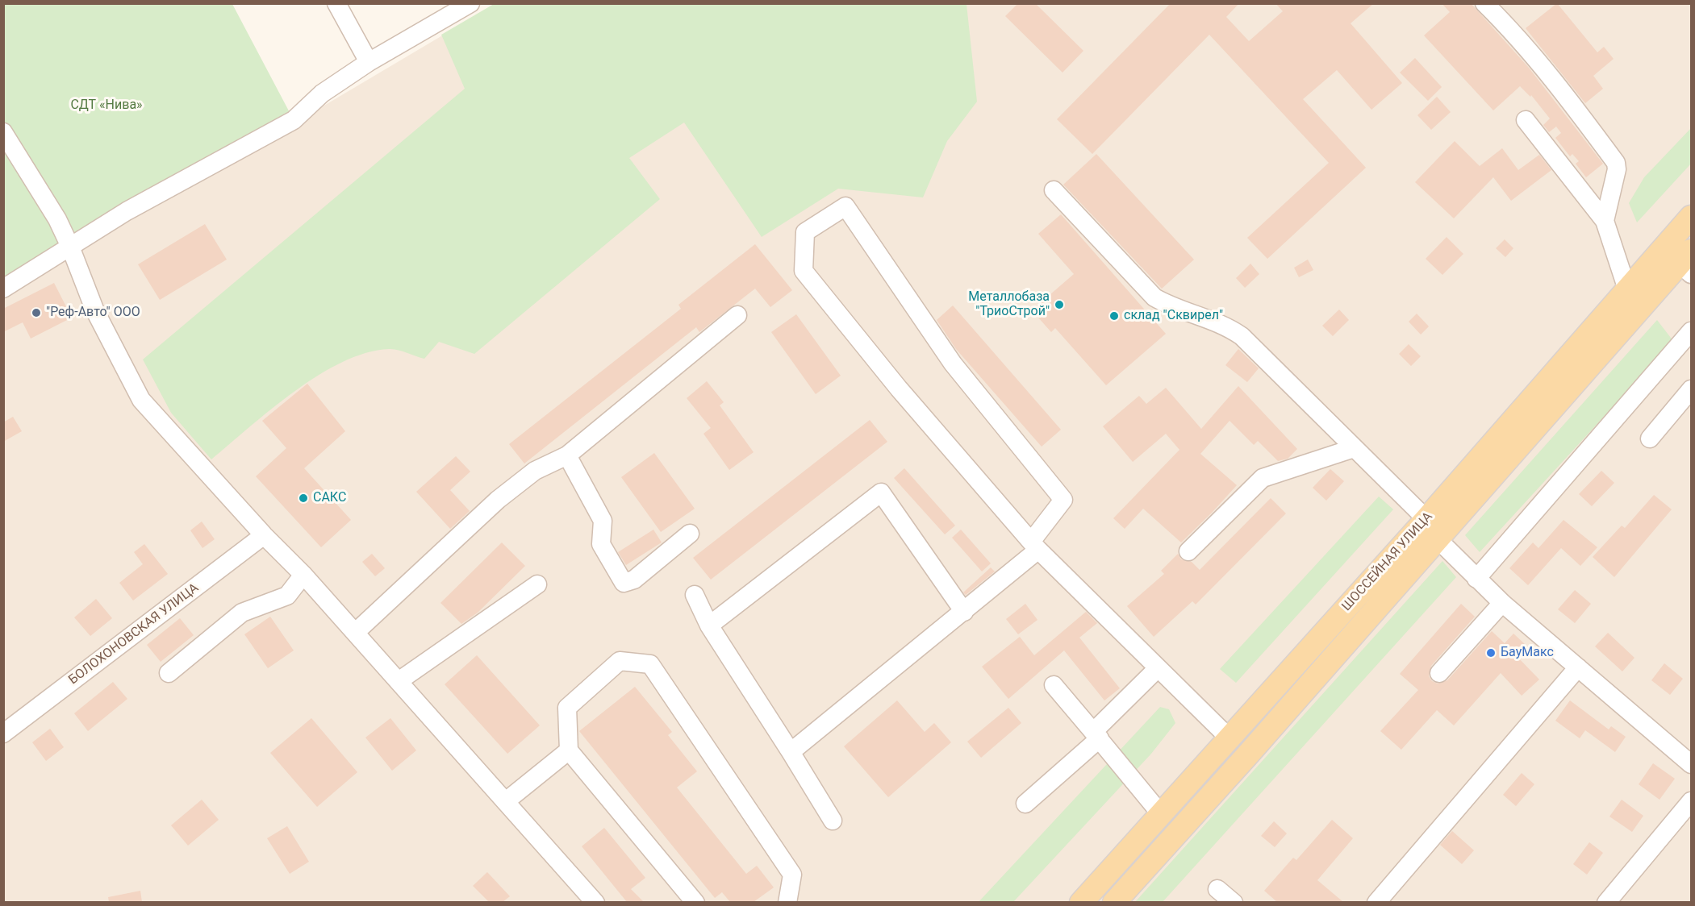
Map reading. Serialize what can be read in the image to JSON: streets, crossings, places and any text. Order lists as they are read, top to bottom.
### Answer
{
  "streets": {
    "main road": ["ШОССЕЙНАЯ УЛИЦА"],
    "street": ["БОЛОХОНОВСКАЯ УЛИЦА"]
  },
  "parks": ["СДТ «Нива»"],
  "places": [
    "Металлобаза \"ТриоСтрой\"",
    "\"Реф-Авто\" ООО",
    "склад \"Сквирел\"",
    "САКС",
    "БауМакс"
  ]
}
